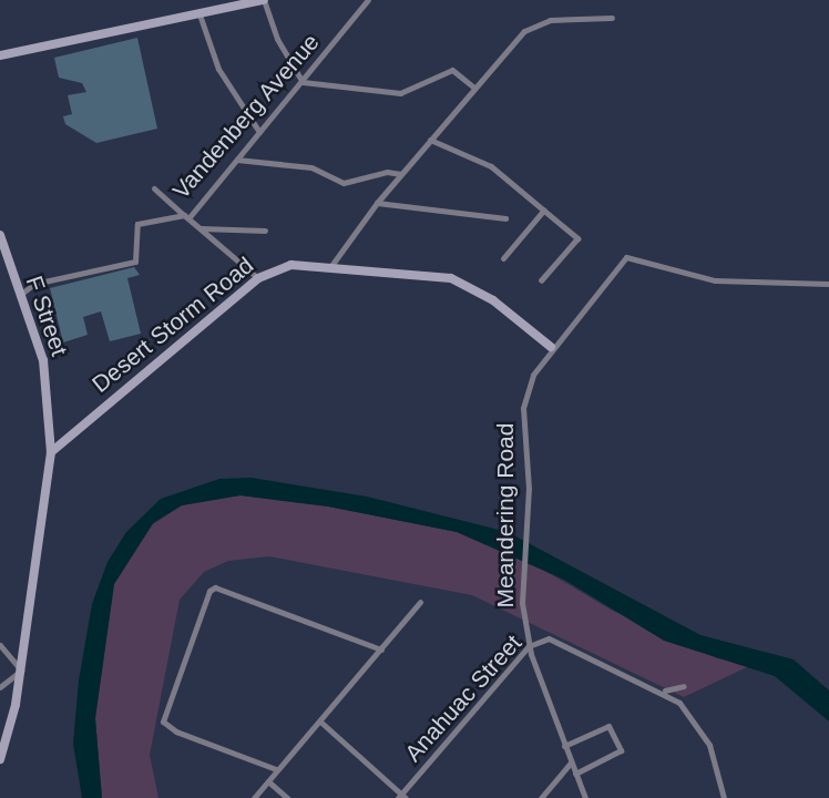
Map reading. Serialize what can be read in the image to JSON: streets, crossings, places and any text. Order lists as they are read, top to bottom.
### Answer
{
  "streets": {
    "street": [
      "Vandenberg Avenue",
      "F Street",
      "Desert Storm Road",
      "Meandering Road",
      "Anahuac Street"
    ]
  },
  "crossings": [
    ["Vandenberg Avenue", "F Street"],
    ["F Street", "Desert Storm Road"],
    ["Desert Storm Road", "Meandering Road"],
    ["Meandering Road", "Anahuac Street"]
  ]
}
